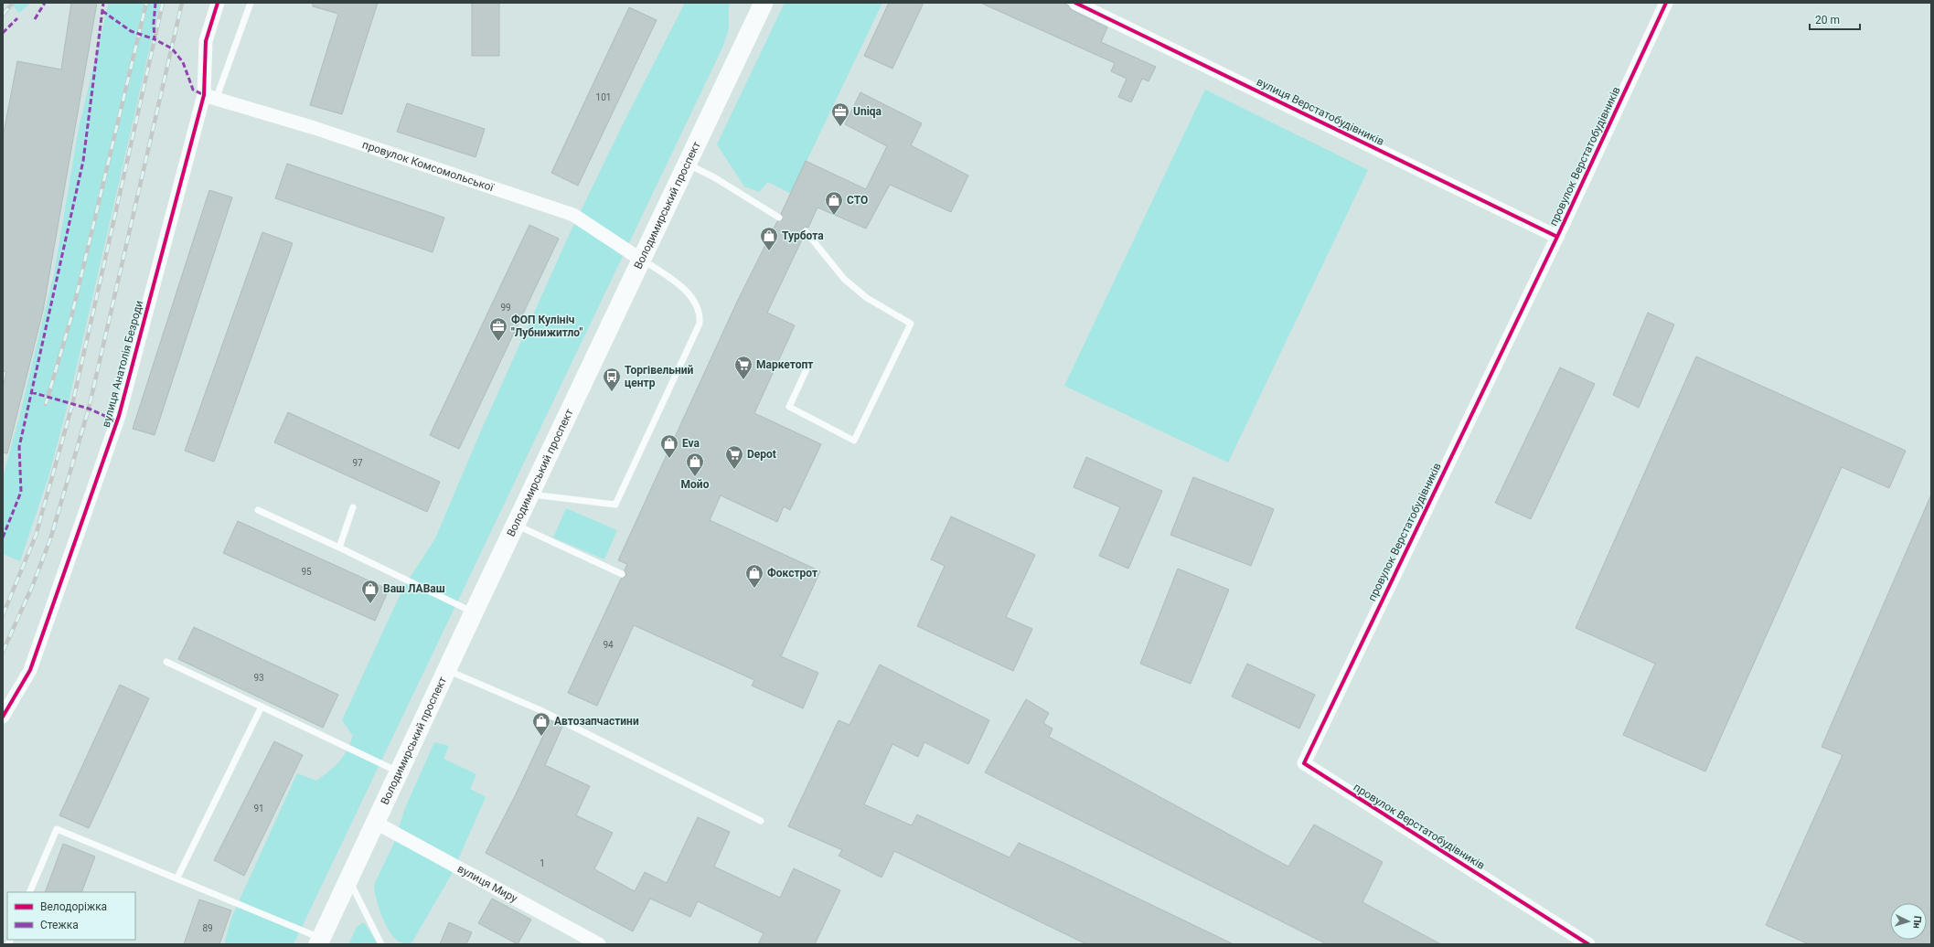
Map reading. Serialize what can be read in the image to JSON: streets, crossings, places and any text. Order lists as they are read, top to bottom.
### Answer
{
  "streets": {
    "main road": ["Володимирський проспект"],
    "street": [
      "вулиця Верстатобудівників",
      "провулок Верстатобудівників",
      "провулок Комсомольської",
      "вулиця Анатолія Безроди",
      "вулиця Миру"
    ]
  },
  "crossings": [
    ["вулиця Верстатобудівників", "провулок Верстатобудівників"],
    ["провулок Комсомольської", "Володимирський проспект"],
    ["провулок Комсомольської", "вулиця Анатолія Безроди"],
    ["Володимирський проспект", "вулиця Миру"]
  ],
  "places": {
    "office": ["Uniqa", "ФОП Кулініч \"Лубнижитло\""],
    "shop": [
      "СТО",
      "Турбота",
      "Eva",
      "Мойо",
      "Фокстрот",
      "Ваш ЛАВаш",
      "Автозапчастини"
    ],
    "supermarket": ["Маркетопт", "Depot"],
    "bus stop": ["Торгівельний центр"]
  },
  "house_numbers": [
    "101",
    "99",
    "97",
    "95",
    "94",
    "93",
    "91",
    "1",
    "89"
  ],
  "legend": ["Велодоріжка", "Стежка"],
  "scale_bar": "20 m",
  "north": "right"
}
